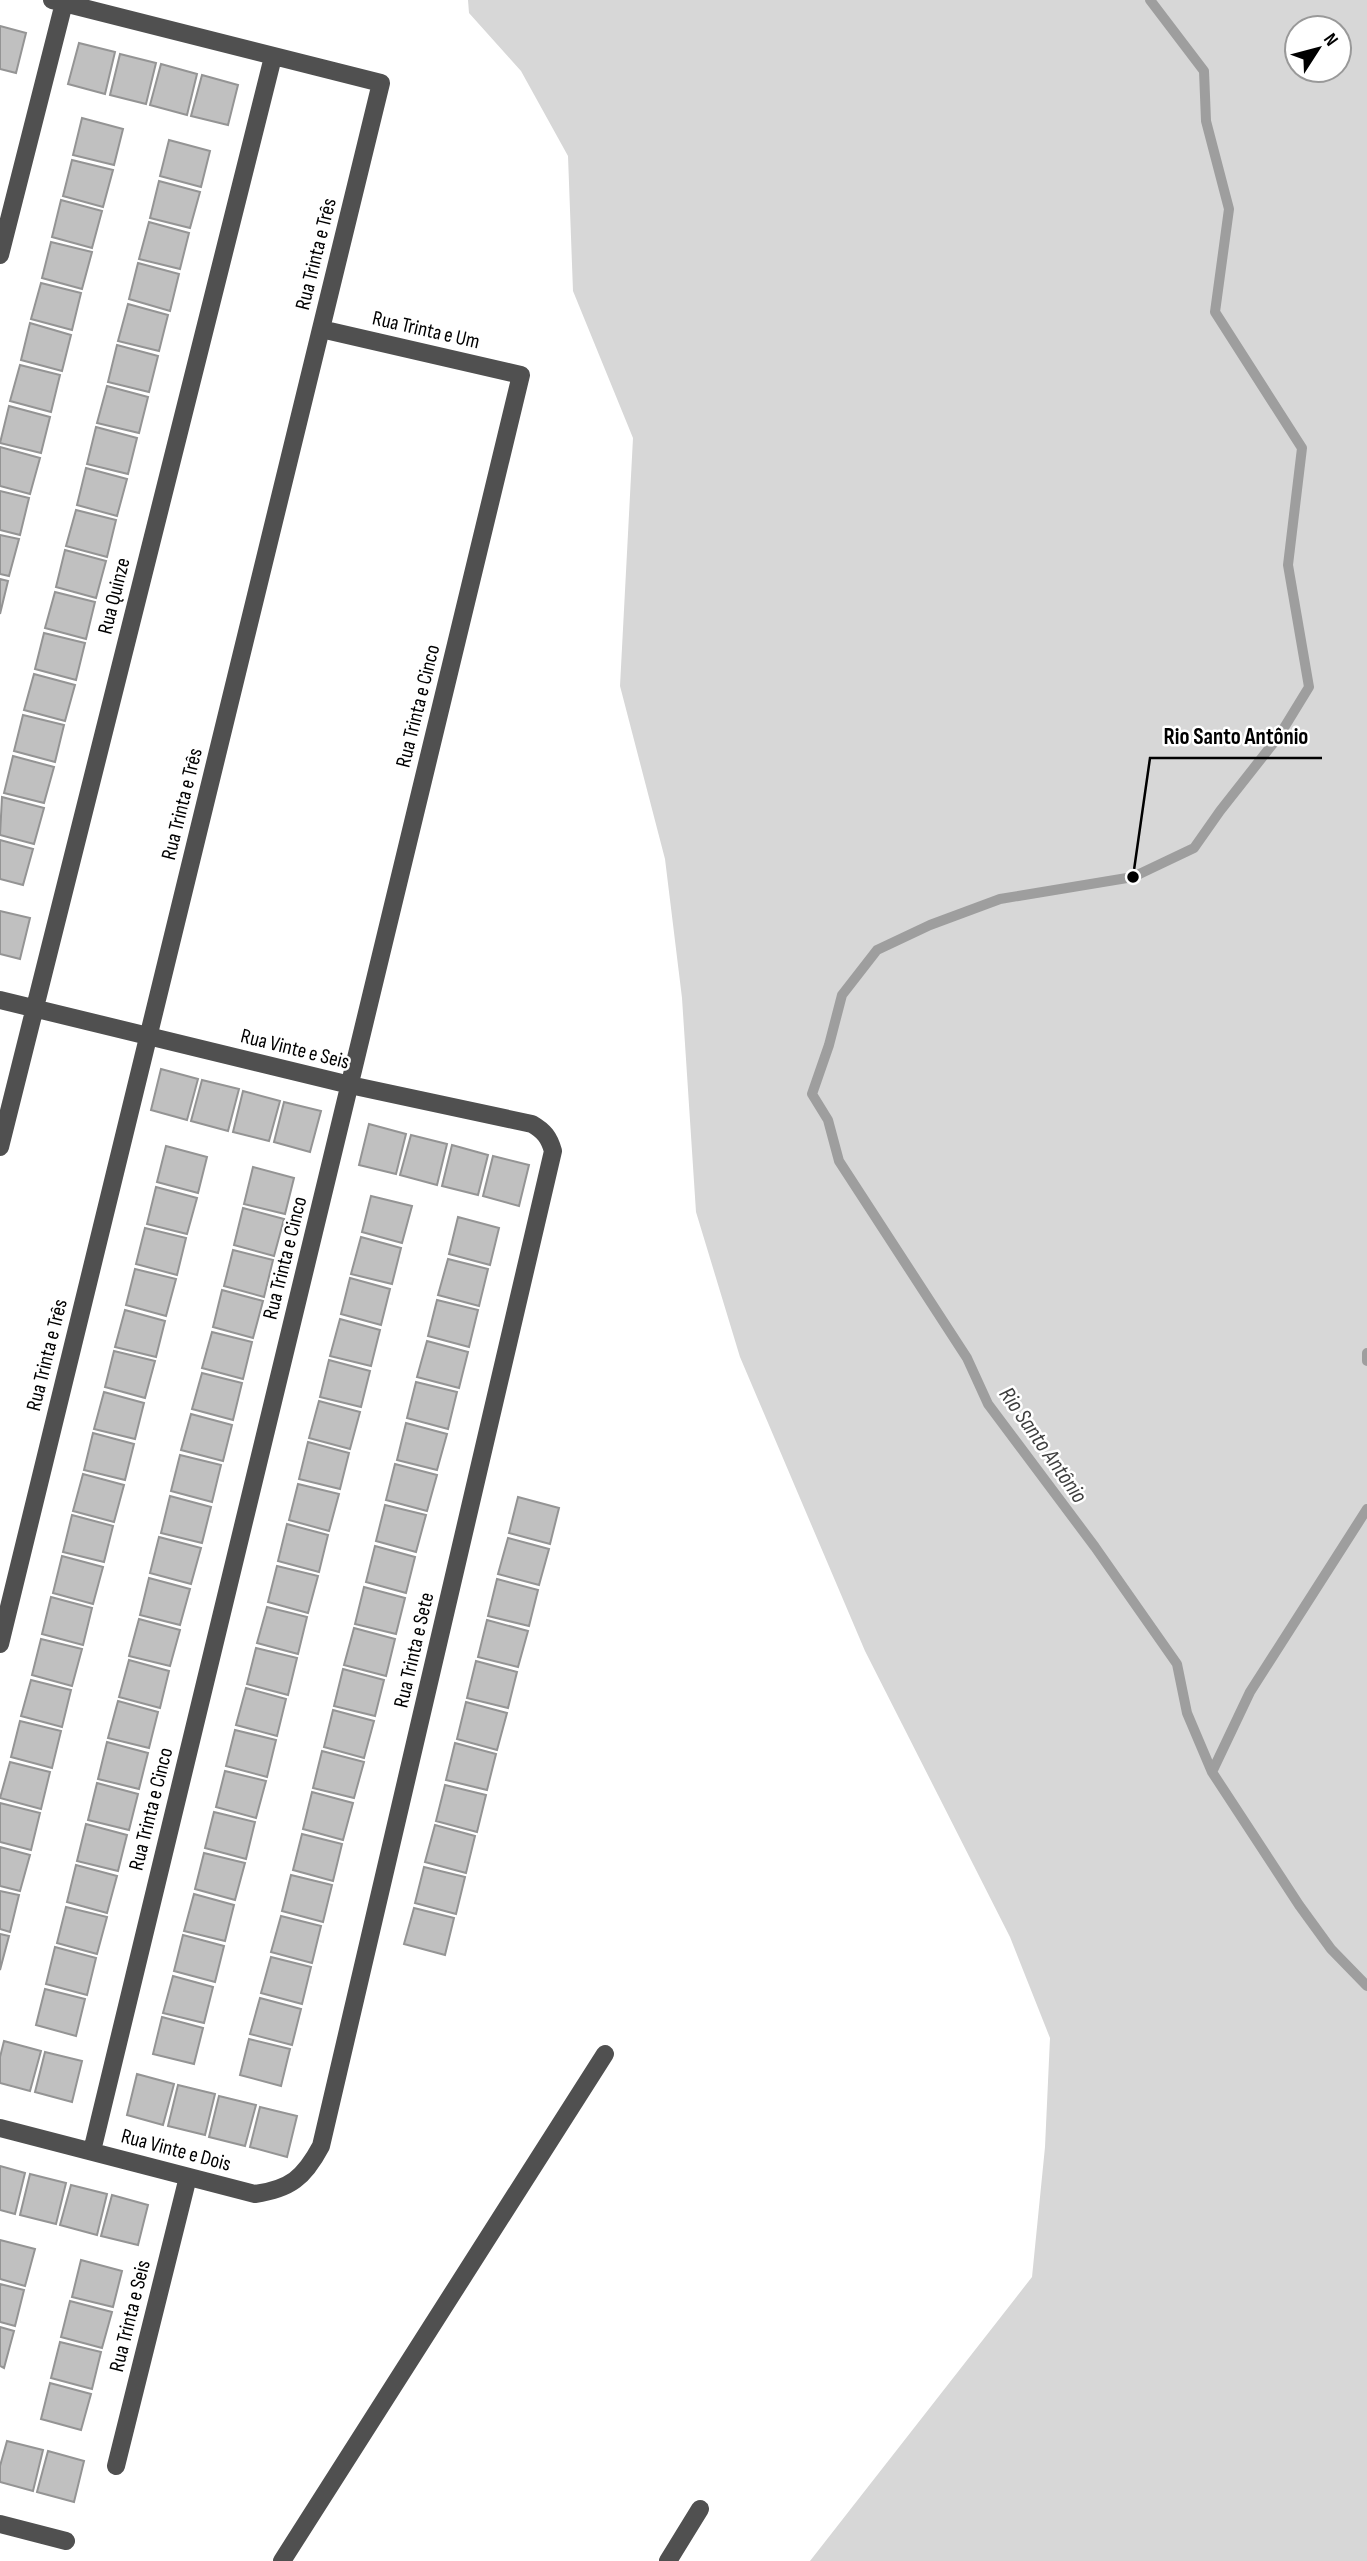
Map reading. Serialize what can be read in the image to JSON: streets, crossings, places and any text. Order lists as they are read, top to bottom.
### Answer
{
  "streets": {
    "street": [
      "Rua Trinta e Três",
      "Rua Trinta e Um",
      "Rua Quinze",
      "Rua Trinta e Cinco",
      "Rua Vinte e Seis",
      "Rua Trinta e Sete",
      "Rua Vinte e Dois",
      "Rua Trinta e Seis"
    ]
  },
  "crossings": [
    ["Rua Trinta e Três", "Rua Trinta e Um"],
    ["Rua Trinta e Três", "Rua Quinze"],
    ["Rua Trinta e Três", "Rua Vinte e Seis"],
    ["Rua Trinta e Um", "Rua Trinta e Cinco"],
    ["Rua Quinze", "Rua Vinte e Seis"],
    ["Rua Trinta e Cinco", "Rua Vinte e Seis"],
    ["Rua Trinta e Cinco", "Rua Vinte e Dois"],
    ["Rua Vinte e Seis", "Rua Trinta e Sete"],
    ["Rua Trinta e Sete", "Rua Vinte e Dois"],
    ["Rua Vinte e Dois", "Rua Trinta e Seis"]
  ],
  "water": ["Rio Santo Antônio"],
  "places": ["Rio Santo Antônio"],
  "north": "top right"
}
